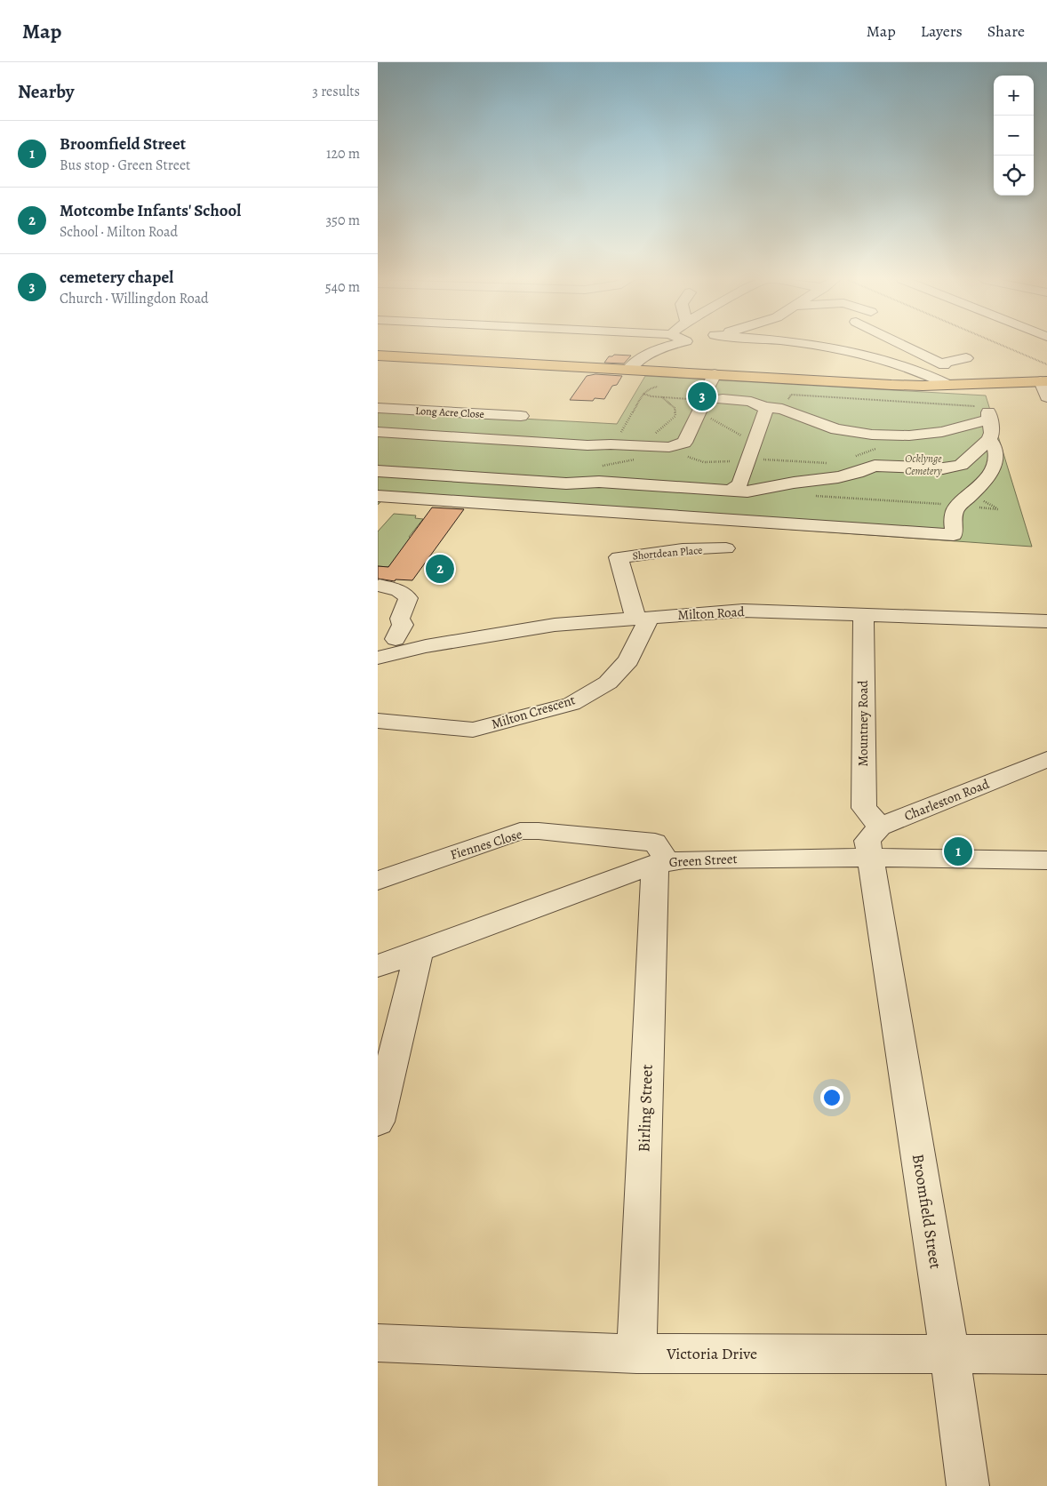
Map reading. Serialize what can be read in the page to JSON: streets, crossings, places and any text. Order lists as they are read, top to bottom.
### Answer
{
  "streets": {
    "street": [
      "Long Acre Close",
      "Shortdean Place",
      "Milton Road",
      "Milton Crescent",
      "Mountney Road",
      "Charleston Road",
      "Fiennes Close",
      "Green Street",
      "Birling Street",
      "Broomfield Street",
      "Victoria Drive"
    ]
  },
  "crossings": [
    ["Shortdean Place", "Milton Road"],
    ["Shortdean Place", "Milton Crescent"],
    ["Milton Road", "Milton Crescent"],
    ["Milton Road", "Mountney Road"],
    ["Mountney Road", "Charleston Road"],
    ["Mountney Road", "Green Street"],
    ["Mountney Road", "Broomfield Street"],
    ["Charleston Road", "Green Street"],
    ["Charleston Road", "Broomfield Street"],
    ["Fiennes Close", "Green Street"],
    ["Fiennes Close", "Birling Street"],
    ["Green Street", "Birling Street"],
    ["Green Street", "Broomfield Street"],
    ["Birling Street", "Victoria Drive"],
    ["Broomfield Street", "Victoria Drive"]
  ],
  "parks": ["Ocklynge Cemetery"],
  "page": {
    "header": "Map",
    "nav": ["Map", "Layers", "Share"],
    "heading": ["Nearby", "3 results"],
    "map_buttons": ["+", "−"],
    "list": [
      {
        "mark": "1",
        "name": "Broomfield Street",
        "note": "Bus stop · Green Street",
        "value": "120 m"
      },
      {
        "mark": "2",
        "name": "Motcombe Infants' School",
        "note": "School · Milton Road",
        "value": "350 m"
      },
      {
        "mark": "3",
        "name": "cemetery chapel",
        "note": "Church · Willingdon Road",
        "value": "540 m"
      }
    ],
    "pins": ["3", "2", "1"]
  }
}
